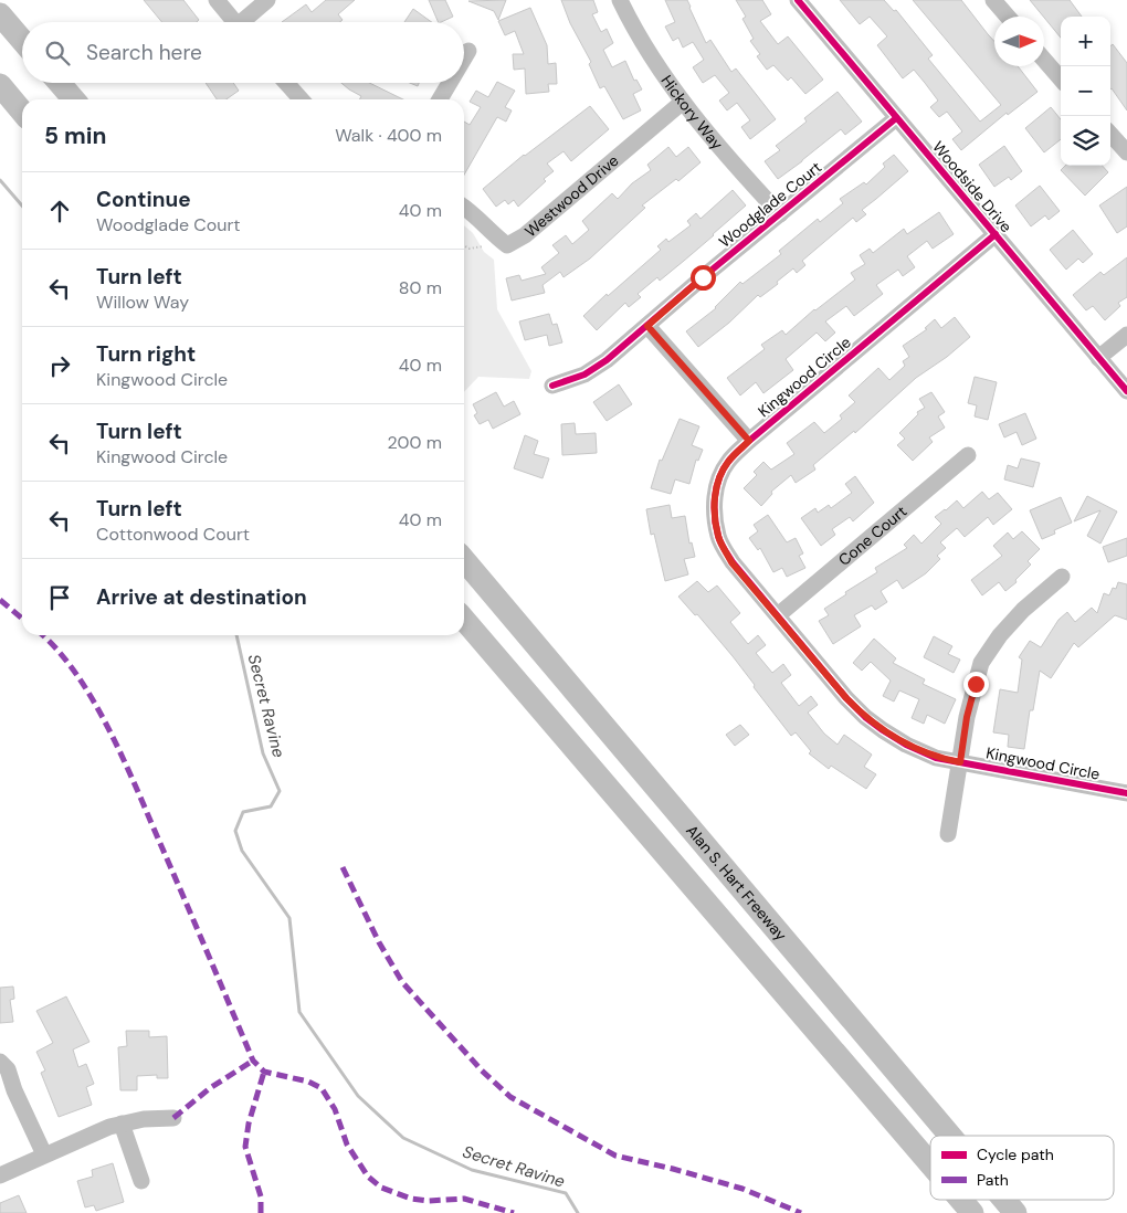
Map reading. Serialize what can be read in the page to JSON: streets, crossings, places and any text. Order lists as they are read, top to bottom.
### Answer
{
  "streets": {
    "highway": ["Alan S. Hart Freeway"],
    "street": [
      "Hickory Way",
      "Woodside Drive",
      "Westwood Drive",
      "Woodglade Court",
      "Kingwood Circle",
      "Cone Court"
    ]
  },
  "crossings": [
    ["Hickory Way", "Westwood Drive"],
    ["Hickory Way", "Woodglade Court"],
    ["Woodside Drive", "Woodglade Court"],
    ["Woodside Drive", "Kingwood Circle"],
    ["Kingwood Circle", "Cone Court"]
  ],
  "water": ["Secret Ravine"],
  "legend": ["Cycle path", "Path"],
  "north": "right",
  "page": {
    "map_buttons": ["+", "−"],
    "search": "Search here",
    "heading": ["5 min", "Walk · 400 m"],
    "list": [
      ["Continue", "Woodglade Court", "40 m"],
      ["Turn left", "Willow Way", "80 m"],
      ["Turn right", "Kingwood Circle", "40 m"],
      ["Turn left", "Kingwood Circle", "200 m"],
      ["Turn left", "Cottonwood Court", "40 m"],
      "Arrive at destination"
    ]
  }
}
